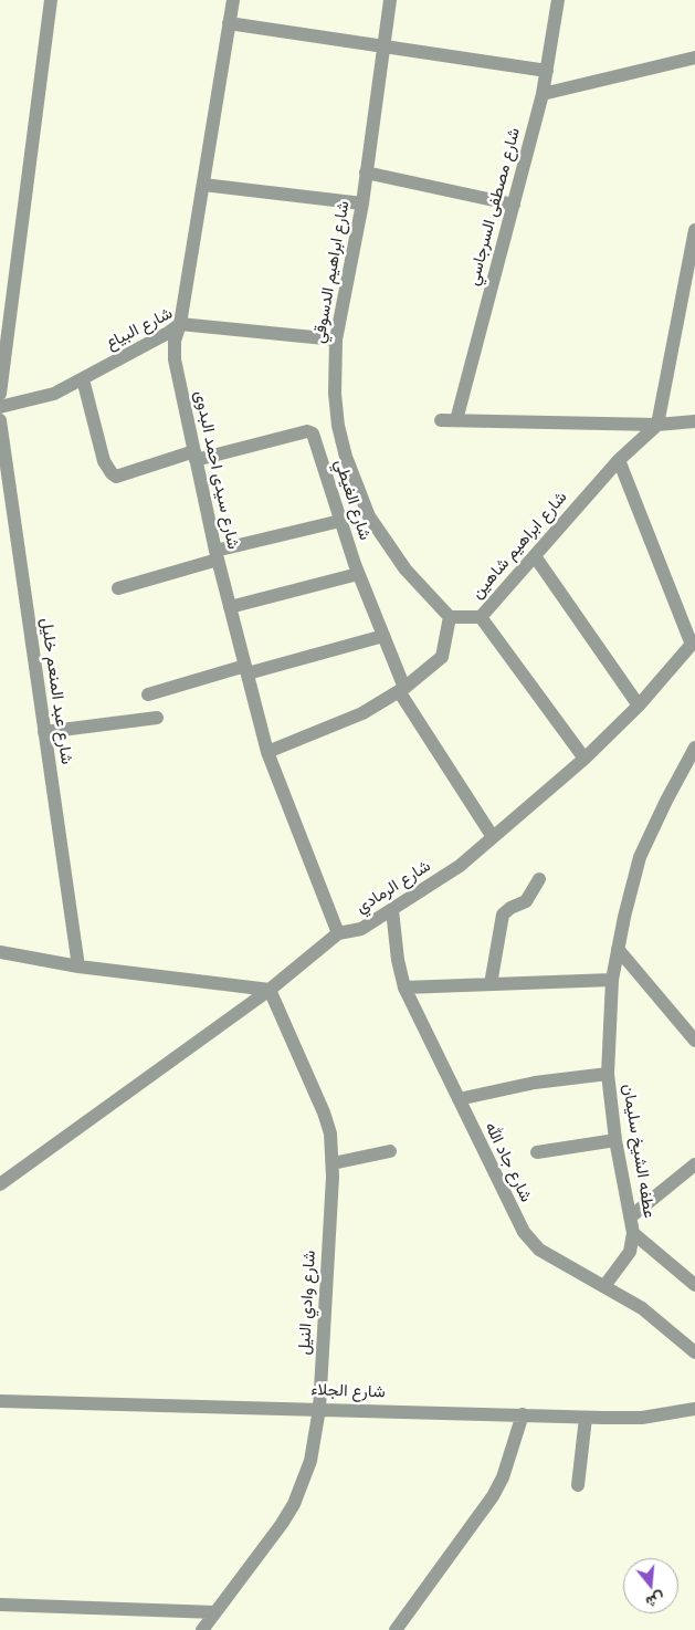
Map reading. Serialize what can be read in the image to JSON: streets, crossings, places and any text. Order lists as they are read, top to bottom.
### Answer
{
  "streets": {
    "street": [
      "شارع مصطفى السرجاسي",
      "شارع ابراهيم الدسوقي",
      "شارع البياع",
      "شارع سيدى احمد البدوى",
      "شارع الغيطي",
      "شارع ابراهيم شاهين",
      "شارع عبد المنعم خليل",
      "شارع الرمادي",
      "عطفه الشيخ سليمان",
      "شارع جاد الله",
      "شارع وادي النيل",
      "شارع الجلاء"
    ]
  },
  "crossings": [
    ["شارع ابراهيم الدسوقي", "شارع البياع"],
    ["شارع ابراهيم الدسوقي", "شارع ابراهيم شاهين"],
    ["شارع البياع", "شارع سيدى احمد البدوى"],
    ["شارع سيدى احمد البدوى", "شارع الغيطي"],
    ["شارع سيدى احمد البدوى", "شارع الرمادي"],
    ["شارع الغيطي", "شارع الرمادي"],
    ["شارع الرمادي", "شارع جاد الله"],
    ["شارع الرمادي", "شارع وادي النيل"],
    ["عطفه الشيخ سليمان", "شارع جاد الله"],
    ["شارع وادي النيل", "شارع الجلاء"]
  ],
  "north": "bottom"
}
